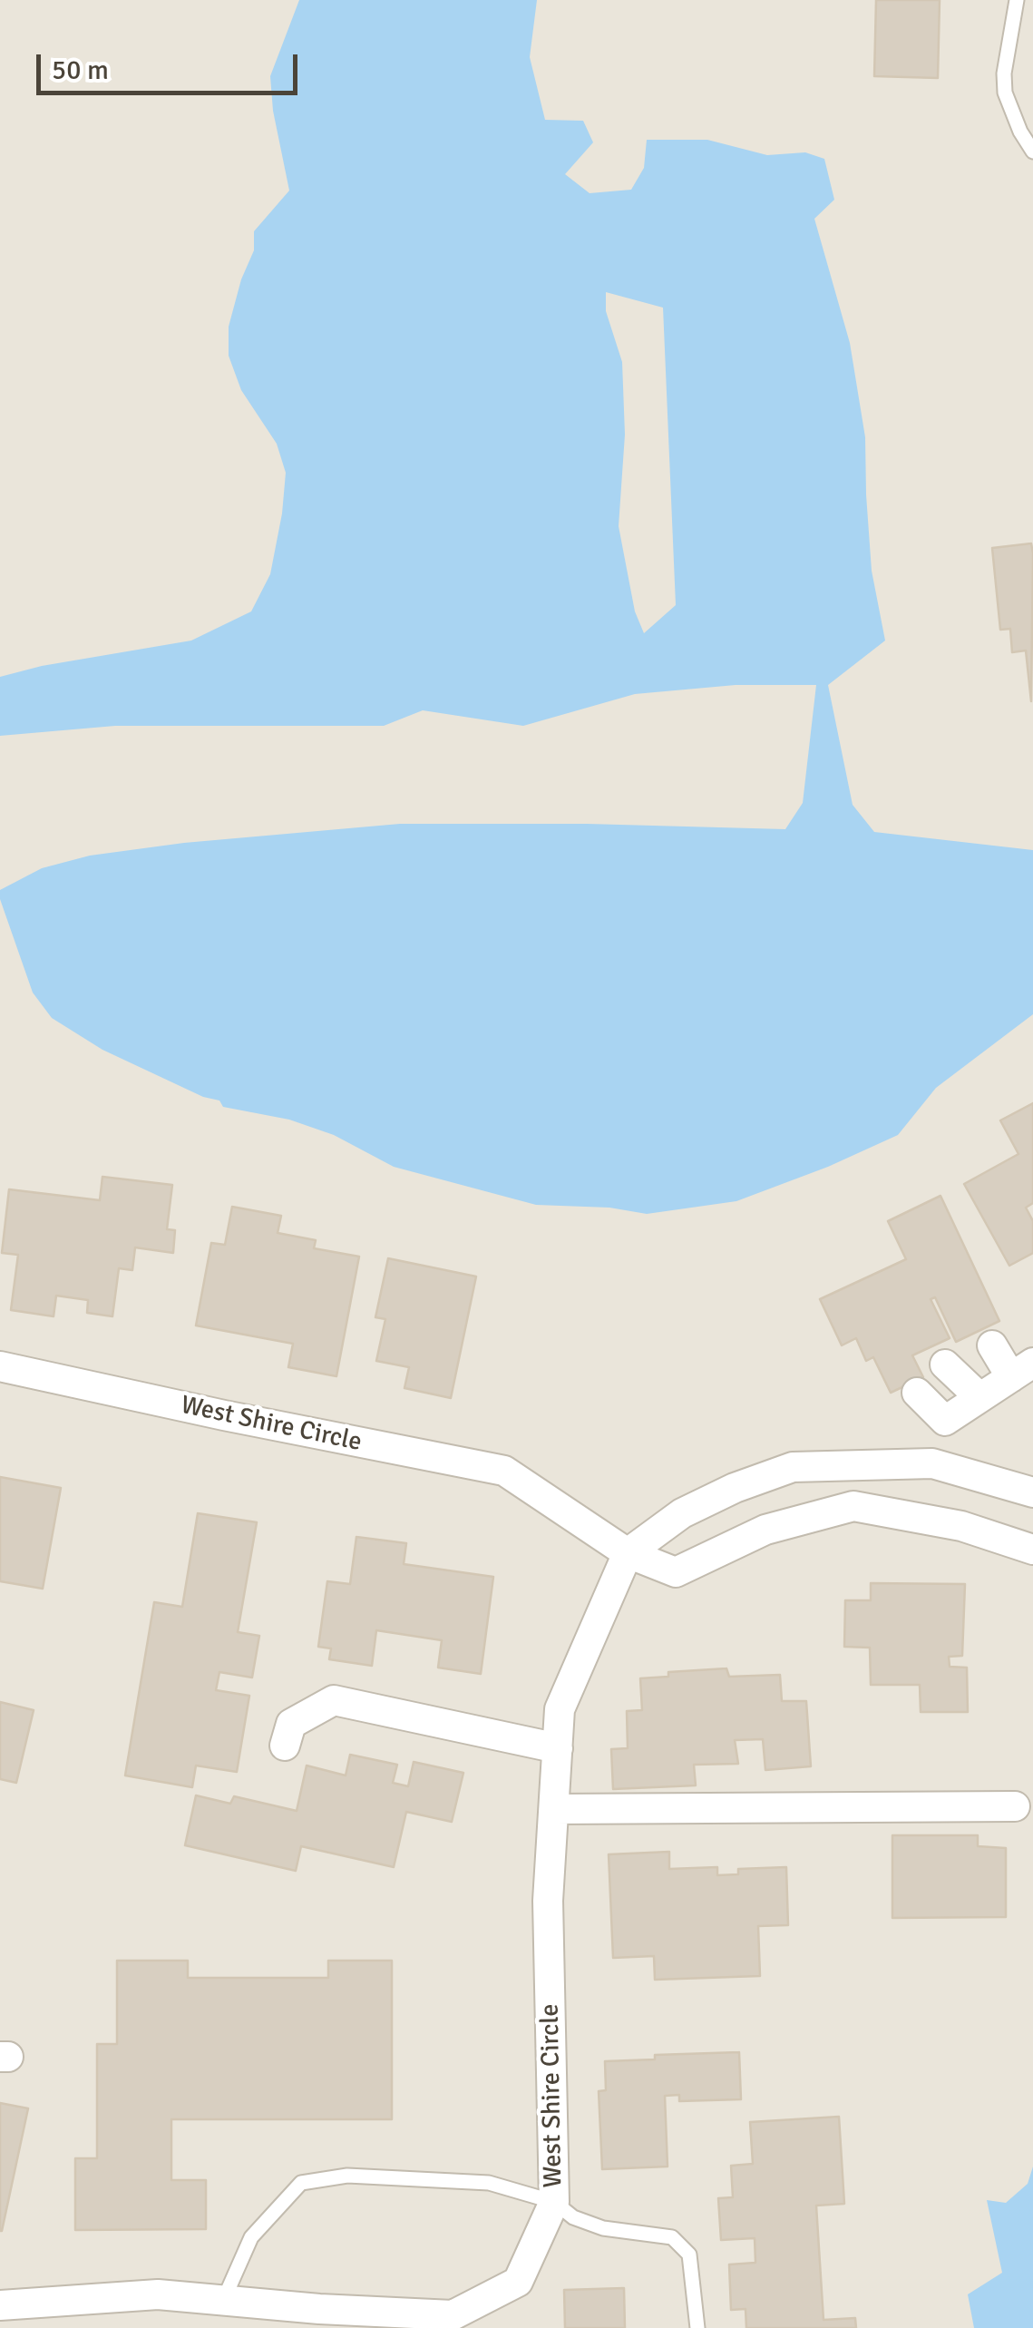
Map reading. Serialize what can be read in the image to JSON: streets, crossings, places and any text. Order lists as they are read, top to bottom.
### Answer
{
  "streets": {
    "street": ["West Shire Circle"]
  },
  "scale_bar": "50 m"
}
